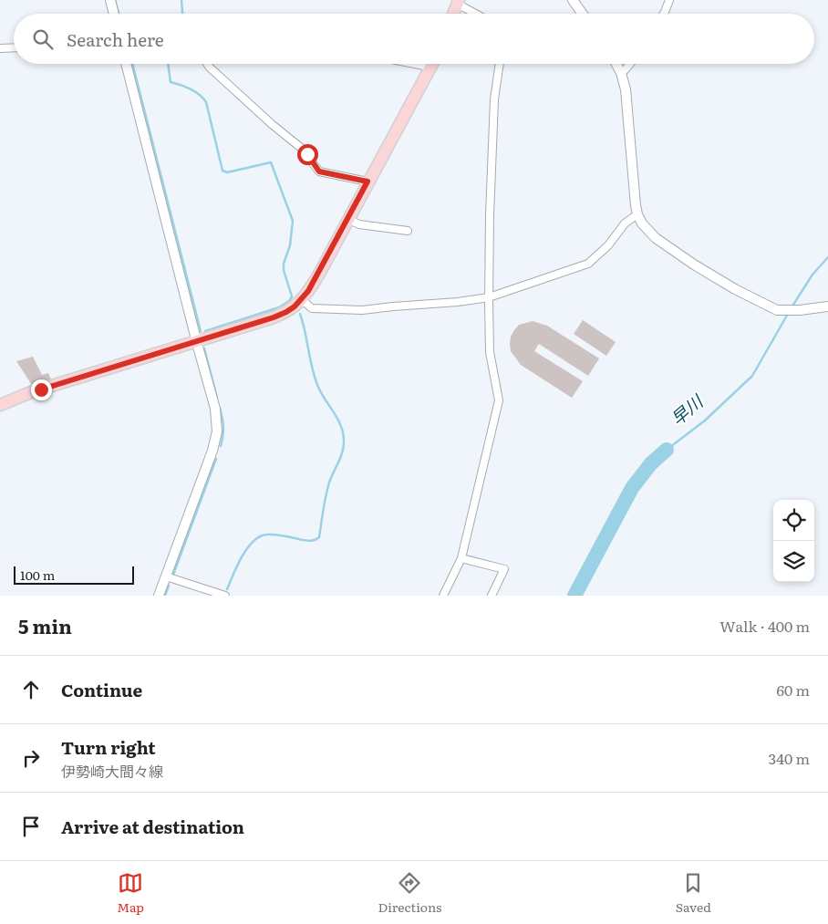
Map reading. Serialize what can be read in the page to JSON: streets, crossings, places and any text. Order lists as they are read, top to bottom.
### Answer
{
  "water": ["早川"],
  "scale_bar": "100 m",
  "page": {
    "search": "Search here",
    "scale": "100 m",
    "heading": ["5 min", "Walk · 400 m"],
    "list": [
      ["Continue", "60 m"],
      ["Turn right", "伊勢崎大間々線", "340 m"],
      "Arrive at destination"
    ],
    "nav": ["Map", "Directions", "Saved"]
  }
}
